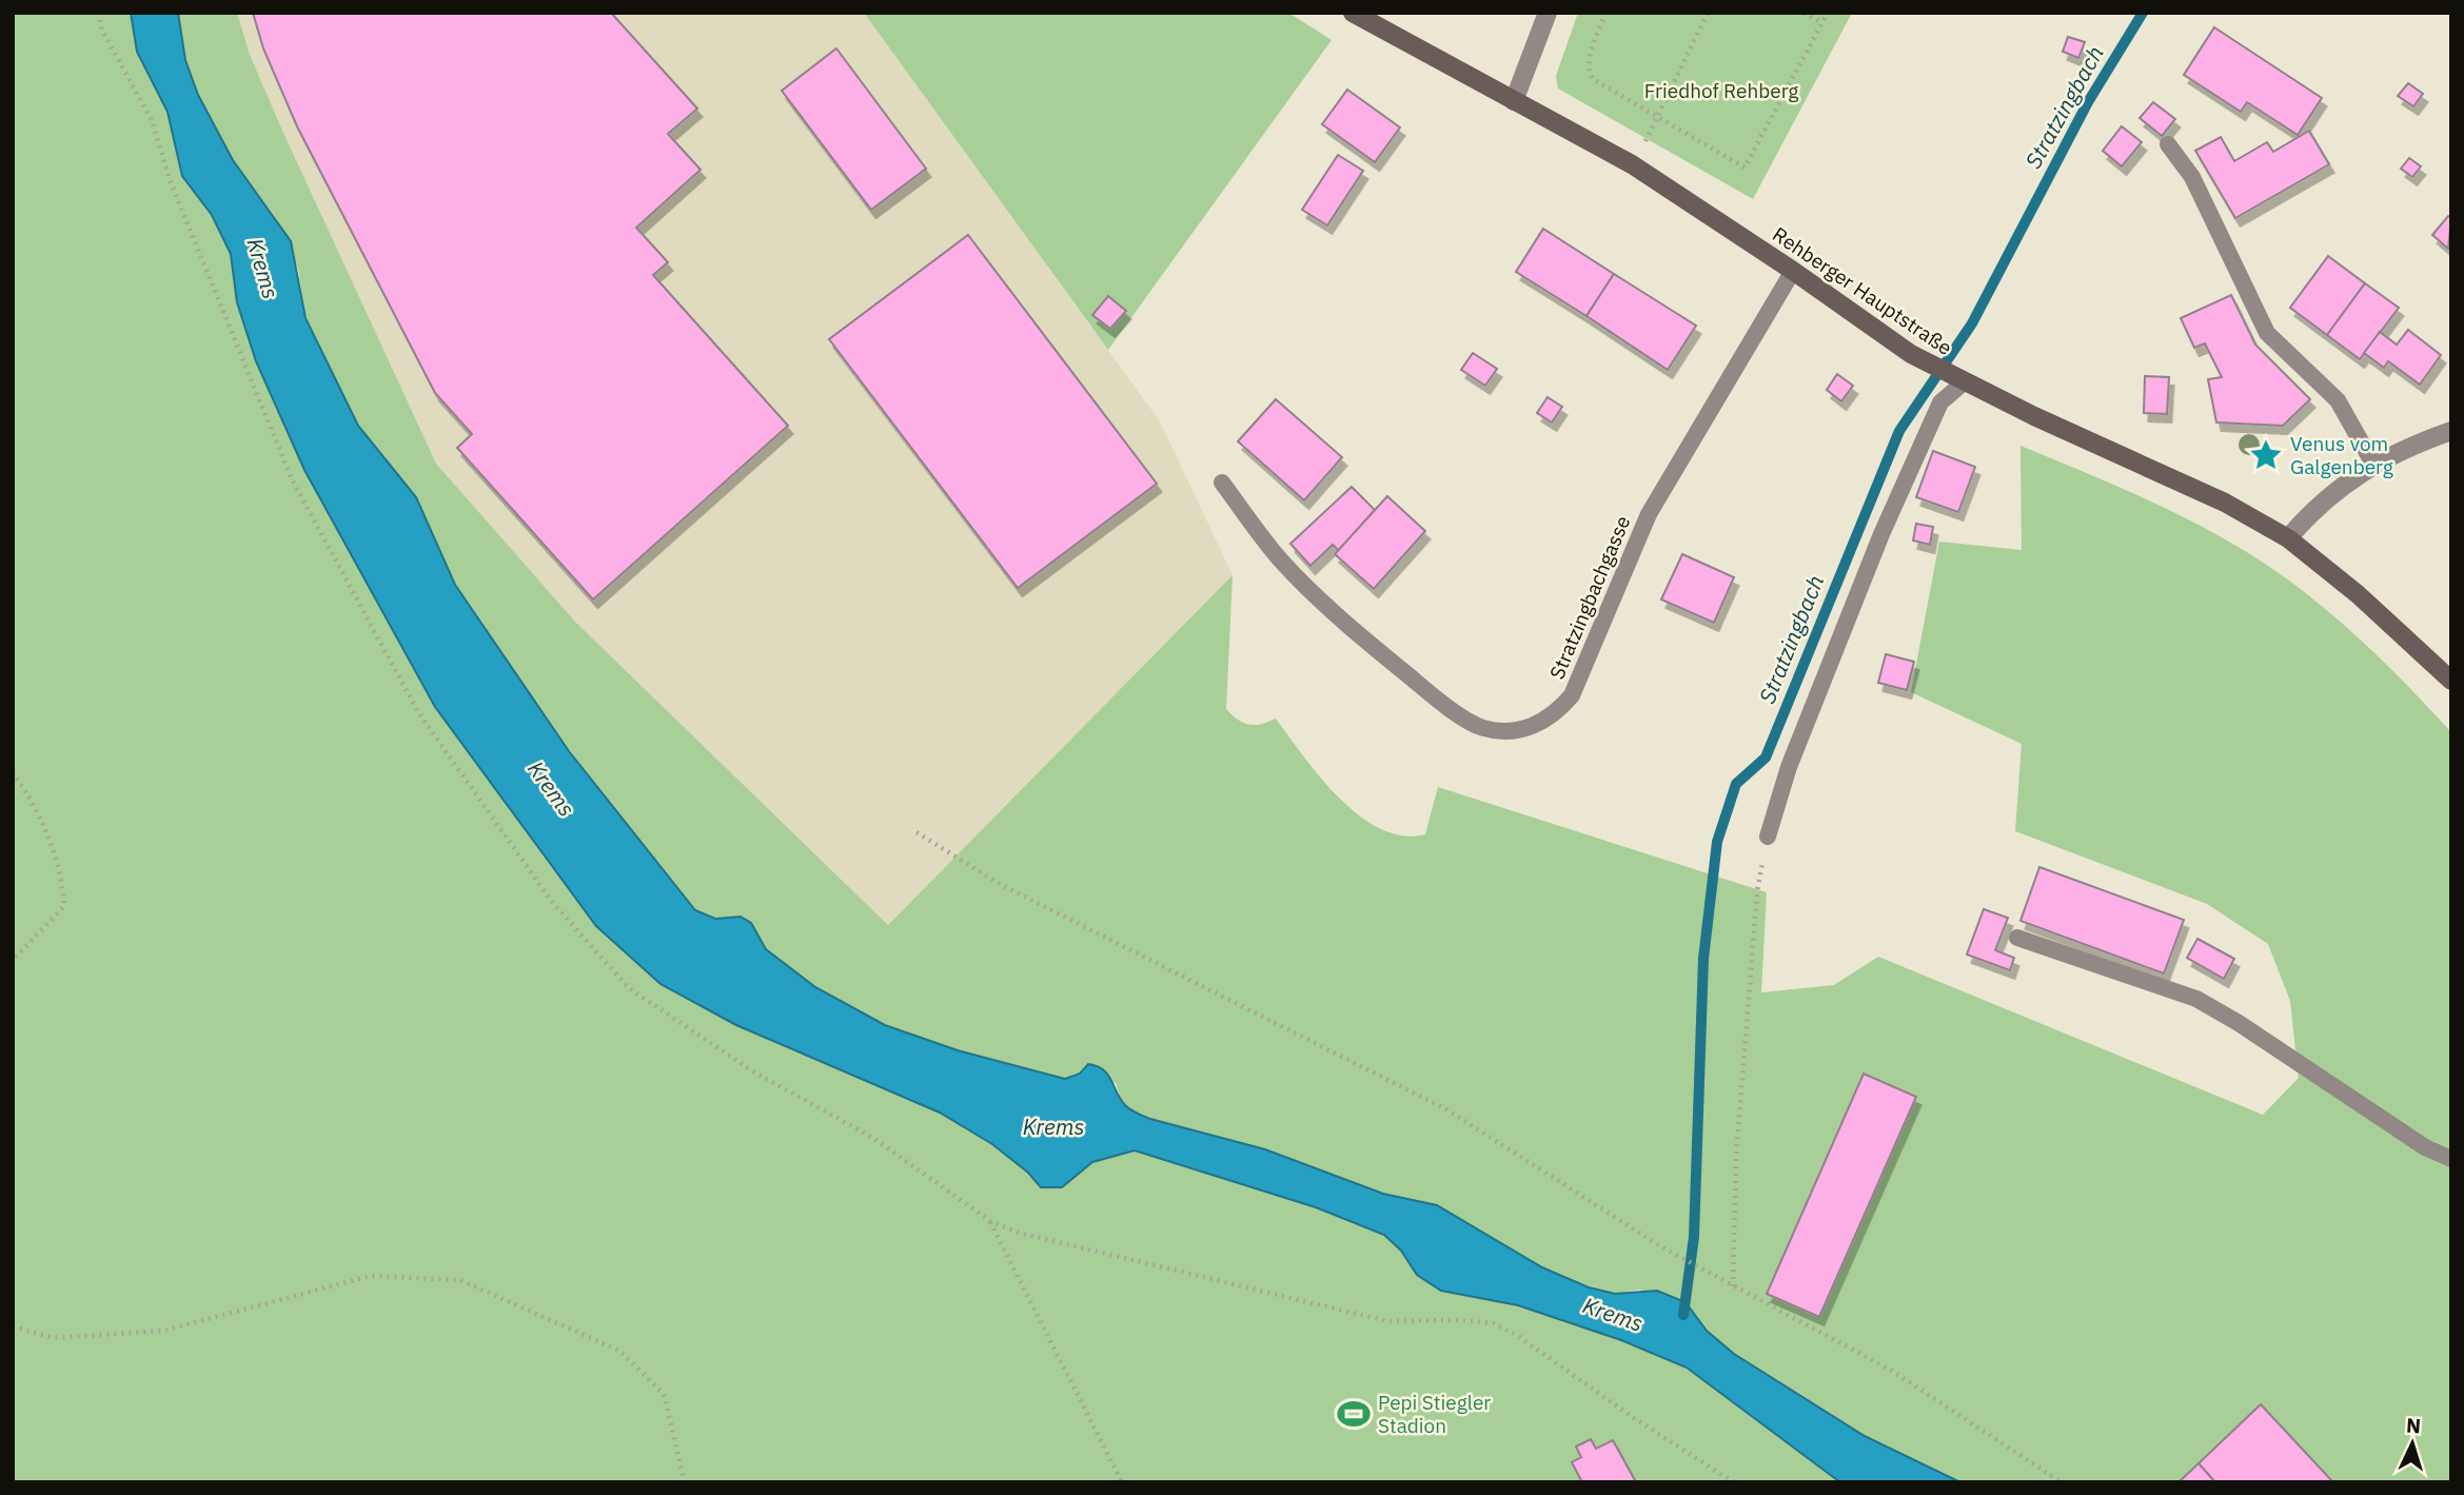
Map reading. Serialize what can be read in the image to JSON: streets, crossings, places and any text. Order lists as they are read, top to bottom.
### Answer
{
  "streets": {
    "main road": ["Rehberger Hauptstraße"],
    "lane": ["Stratzingbachgasse"]
  },
  "crossings": [
    ["Rehberger Hauptstraße", "Stratzingbachgasse"]
  ],
  "water": ["Stratzingbach", "Krems"],
  "parks": ["Friedhof Rehberg"],
  "places": {
    "place": ["Venus vom Galgenberg"],
    "sports": ["Pepi Stiegler Stadion"]
  },
  "north": "top"
}
